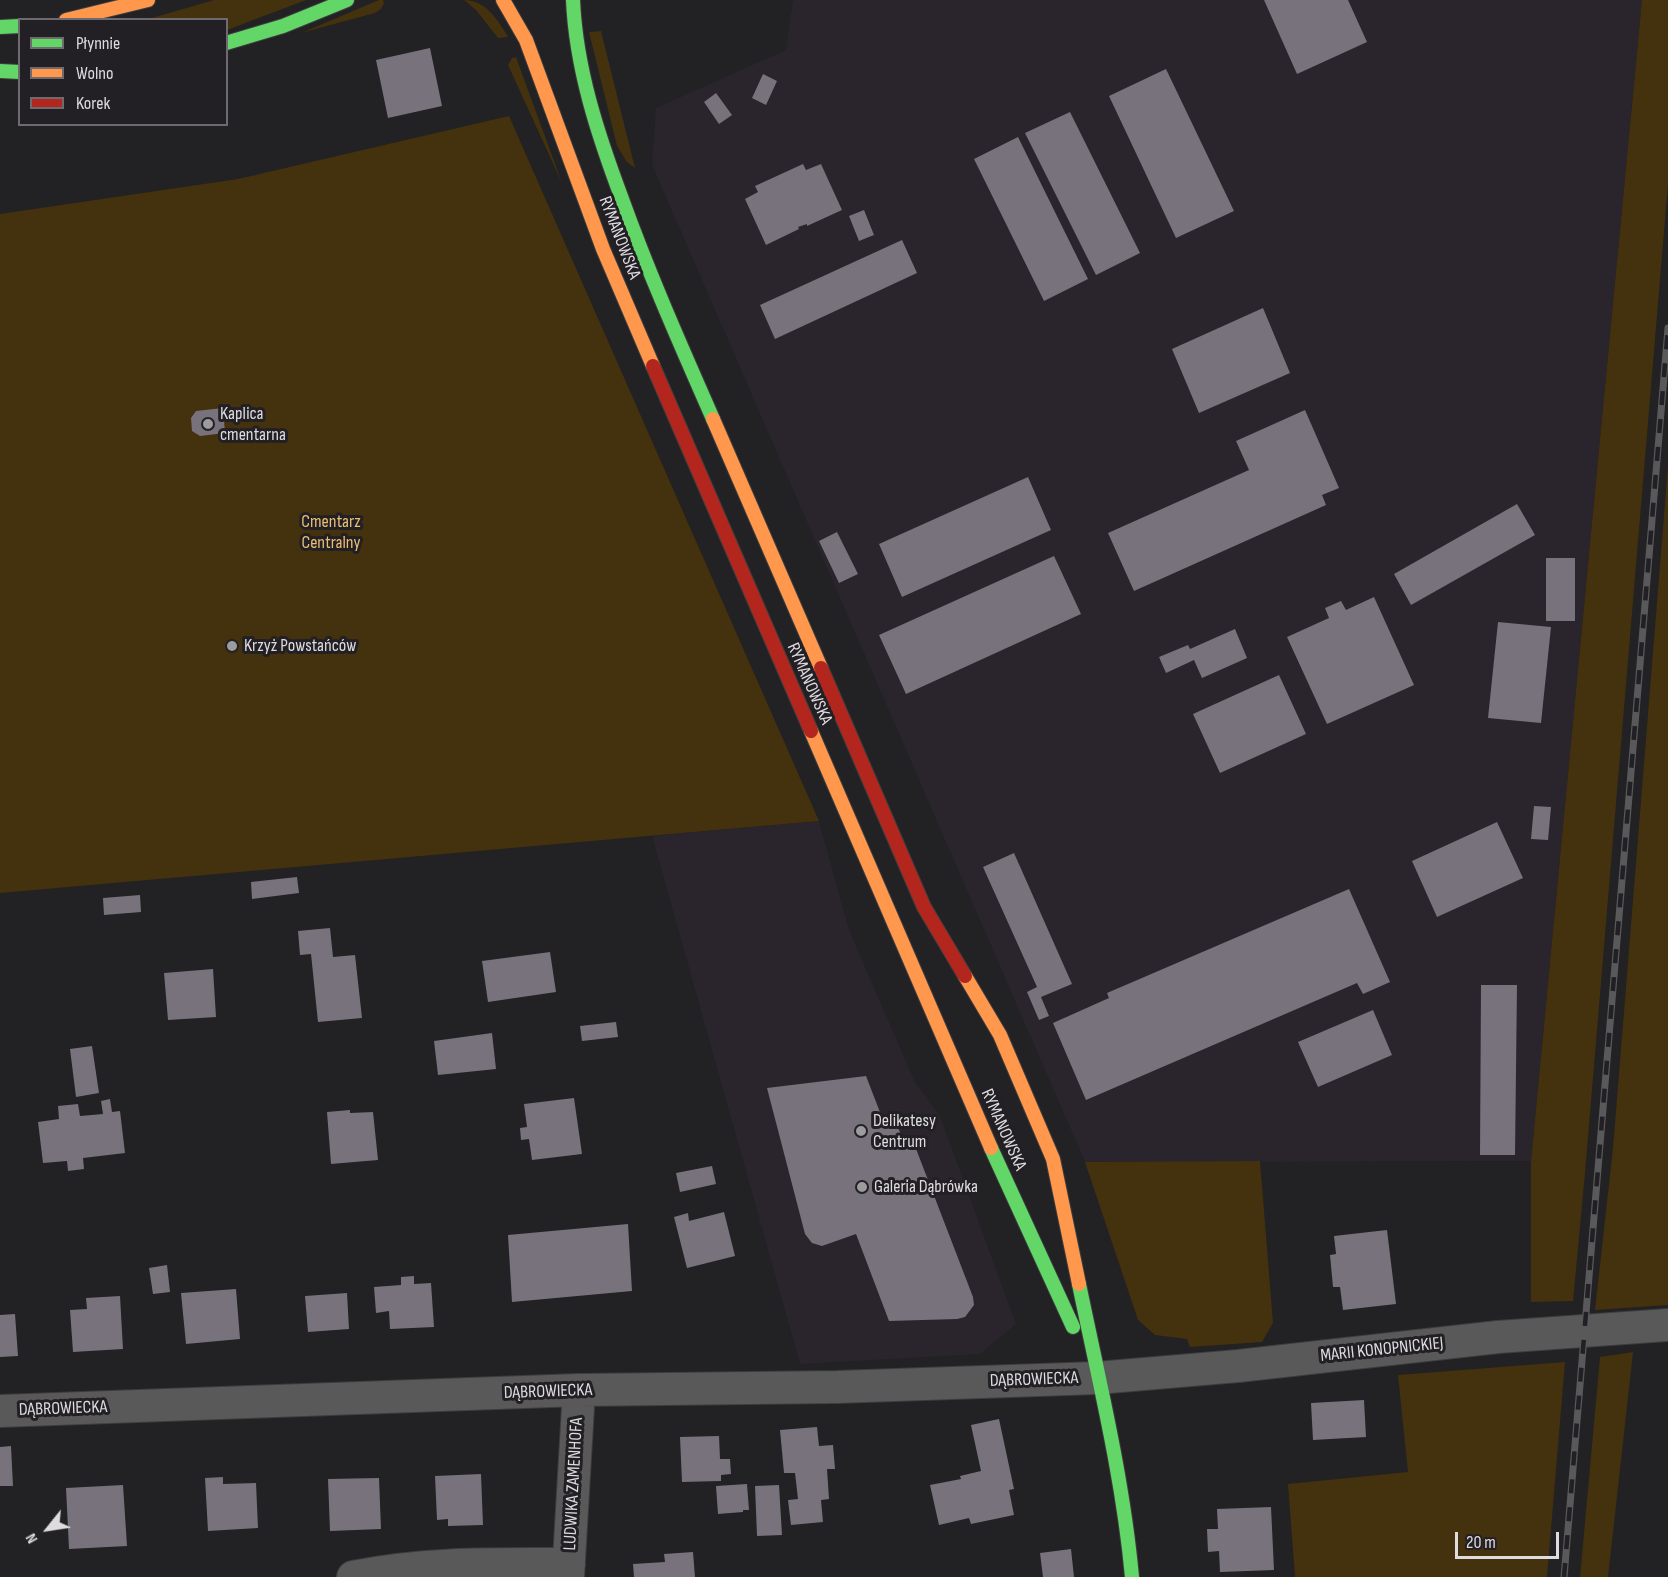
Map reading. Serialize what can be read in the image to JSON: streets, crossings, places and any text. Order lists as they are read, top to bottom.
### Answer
{
  "streets": {
    "main road": ["RYMANOWSKA"],
    "street": ["MARII KONOPNICKIEJ", "DĄBROWIECKA", "LUDWIKA ZAMENHOFA"]
  },
  "crossings": [
    ["RYMANOWSKA", "MARII KONOPNICKIEJ"],
    ["RYMANOWSKA", "DĄBROWIECKA"],
    ["MARII KONOPNICKIEJ", "DĄBROWIECKA"],
    ["DĄBROWIECKA", "LUDWIKA ZAMENHOFA"]
  ],
  "parks": ["Cmentarz Centralny"],
  "places": [
    "Kaplica cmentarna",
    "Krzyż Powstańców",
    "Delikatesy Centrum",
    "Galeria Dąbrówka"
  ],
  "legend": ["Płynnie", "Wolno", "Korek"],
  "scale_bar": "20 m",
  "north": "bottom left"
}
